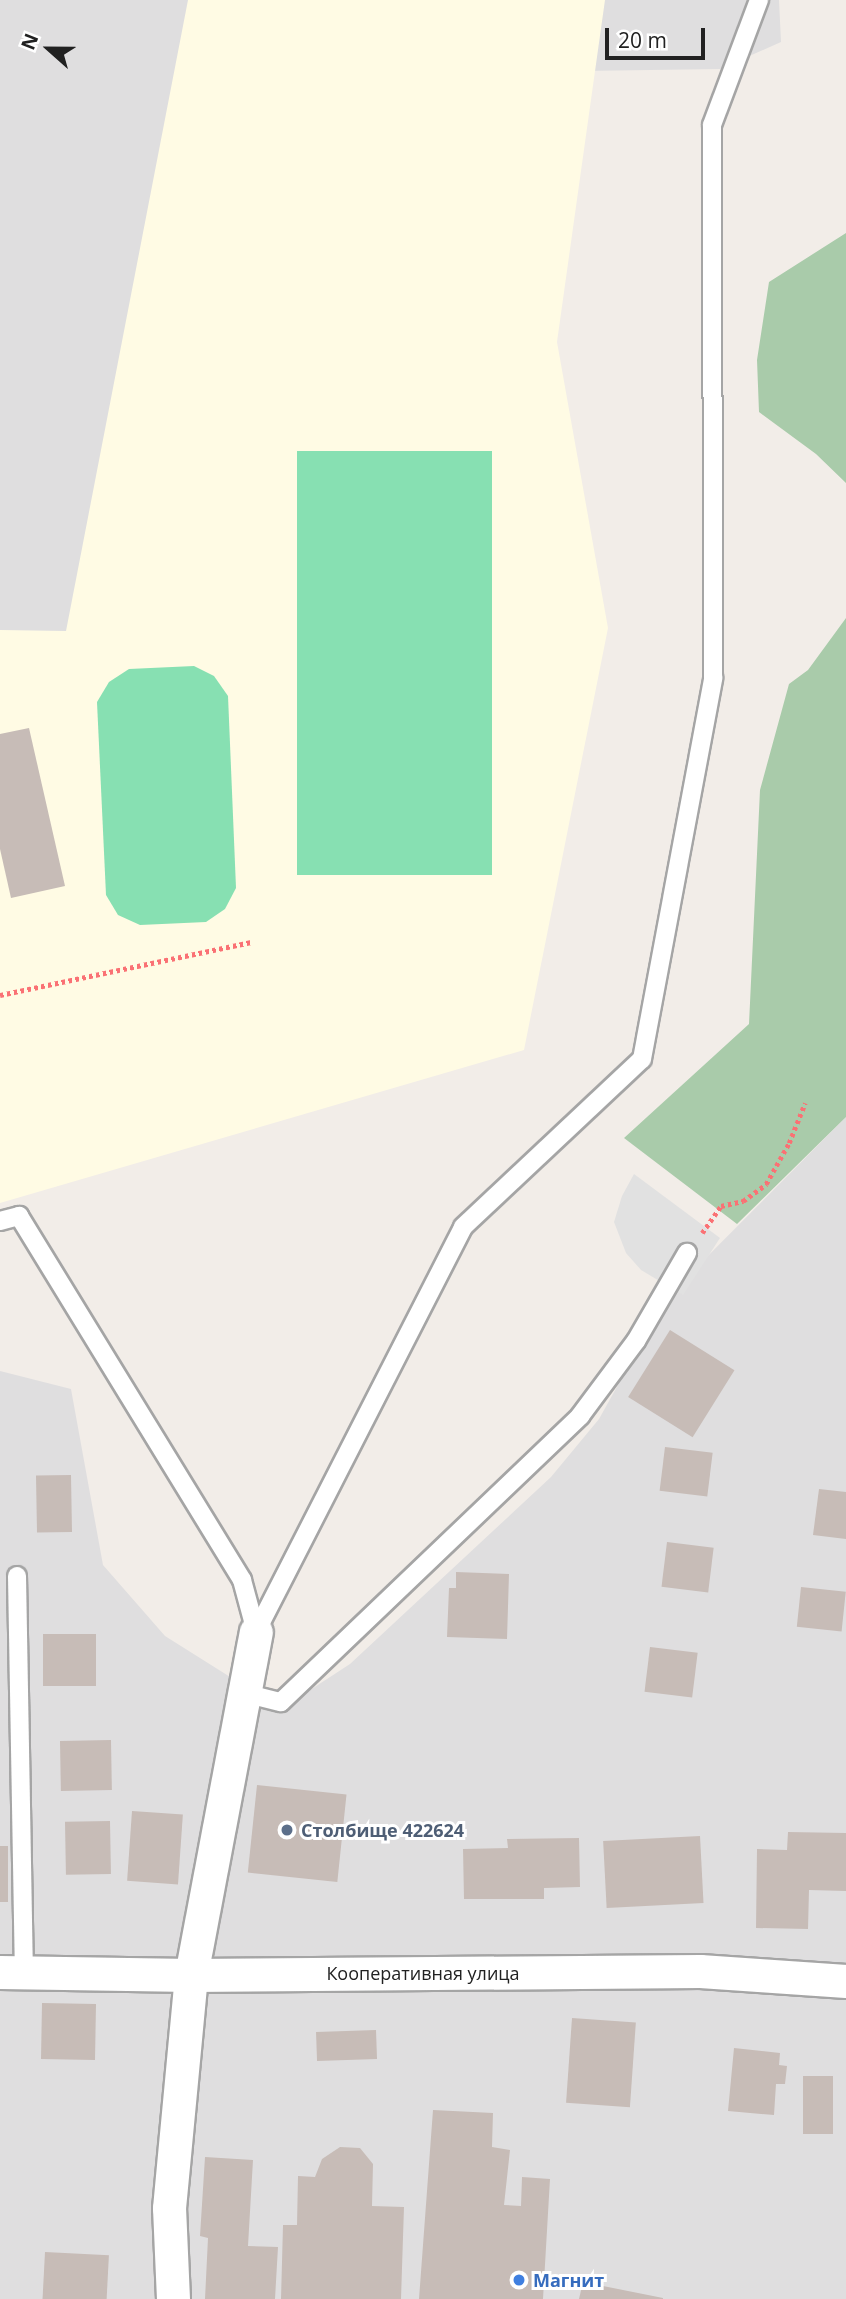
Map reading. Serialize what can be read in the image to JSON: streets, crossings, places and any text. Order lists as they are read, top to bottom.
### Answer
{
  "streets": {
    "street": ["Кооперативная улица"]
  },
  "places": ["Столбище 422624", "Магнит"],
  "scale_bar": "20 m",
  "north": "left"
}
